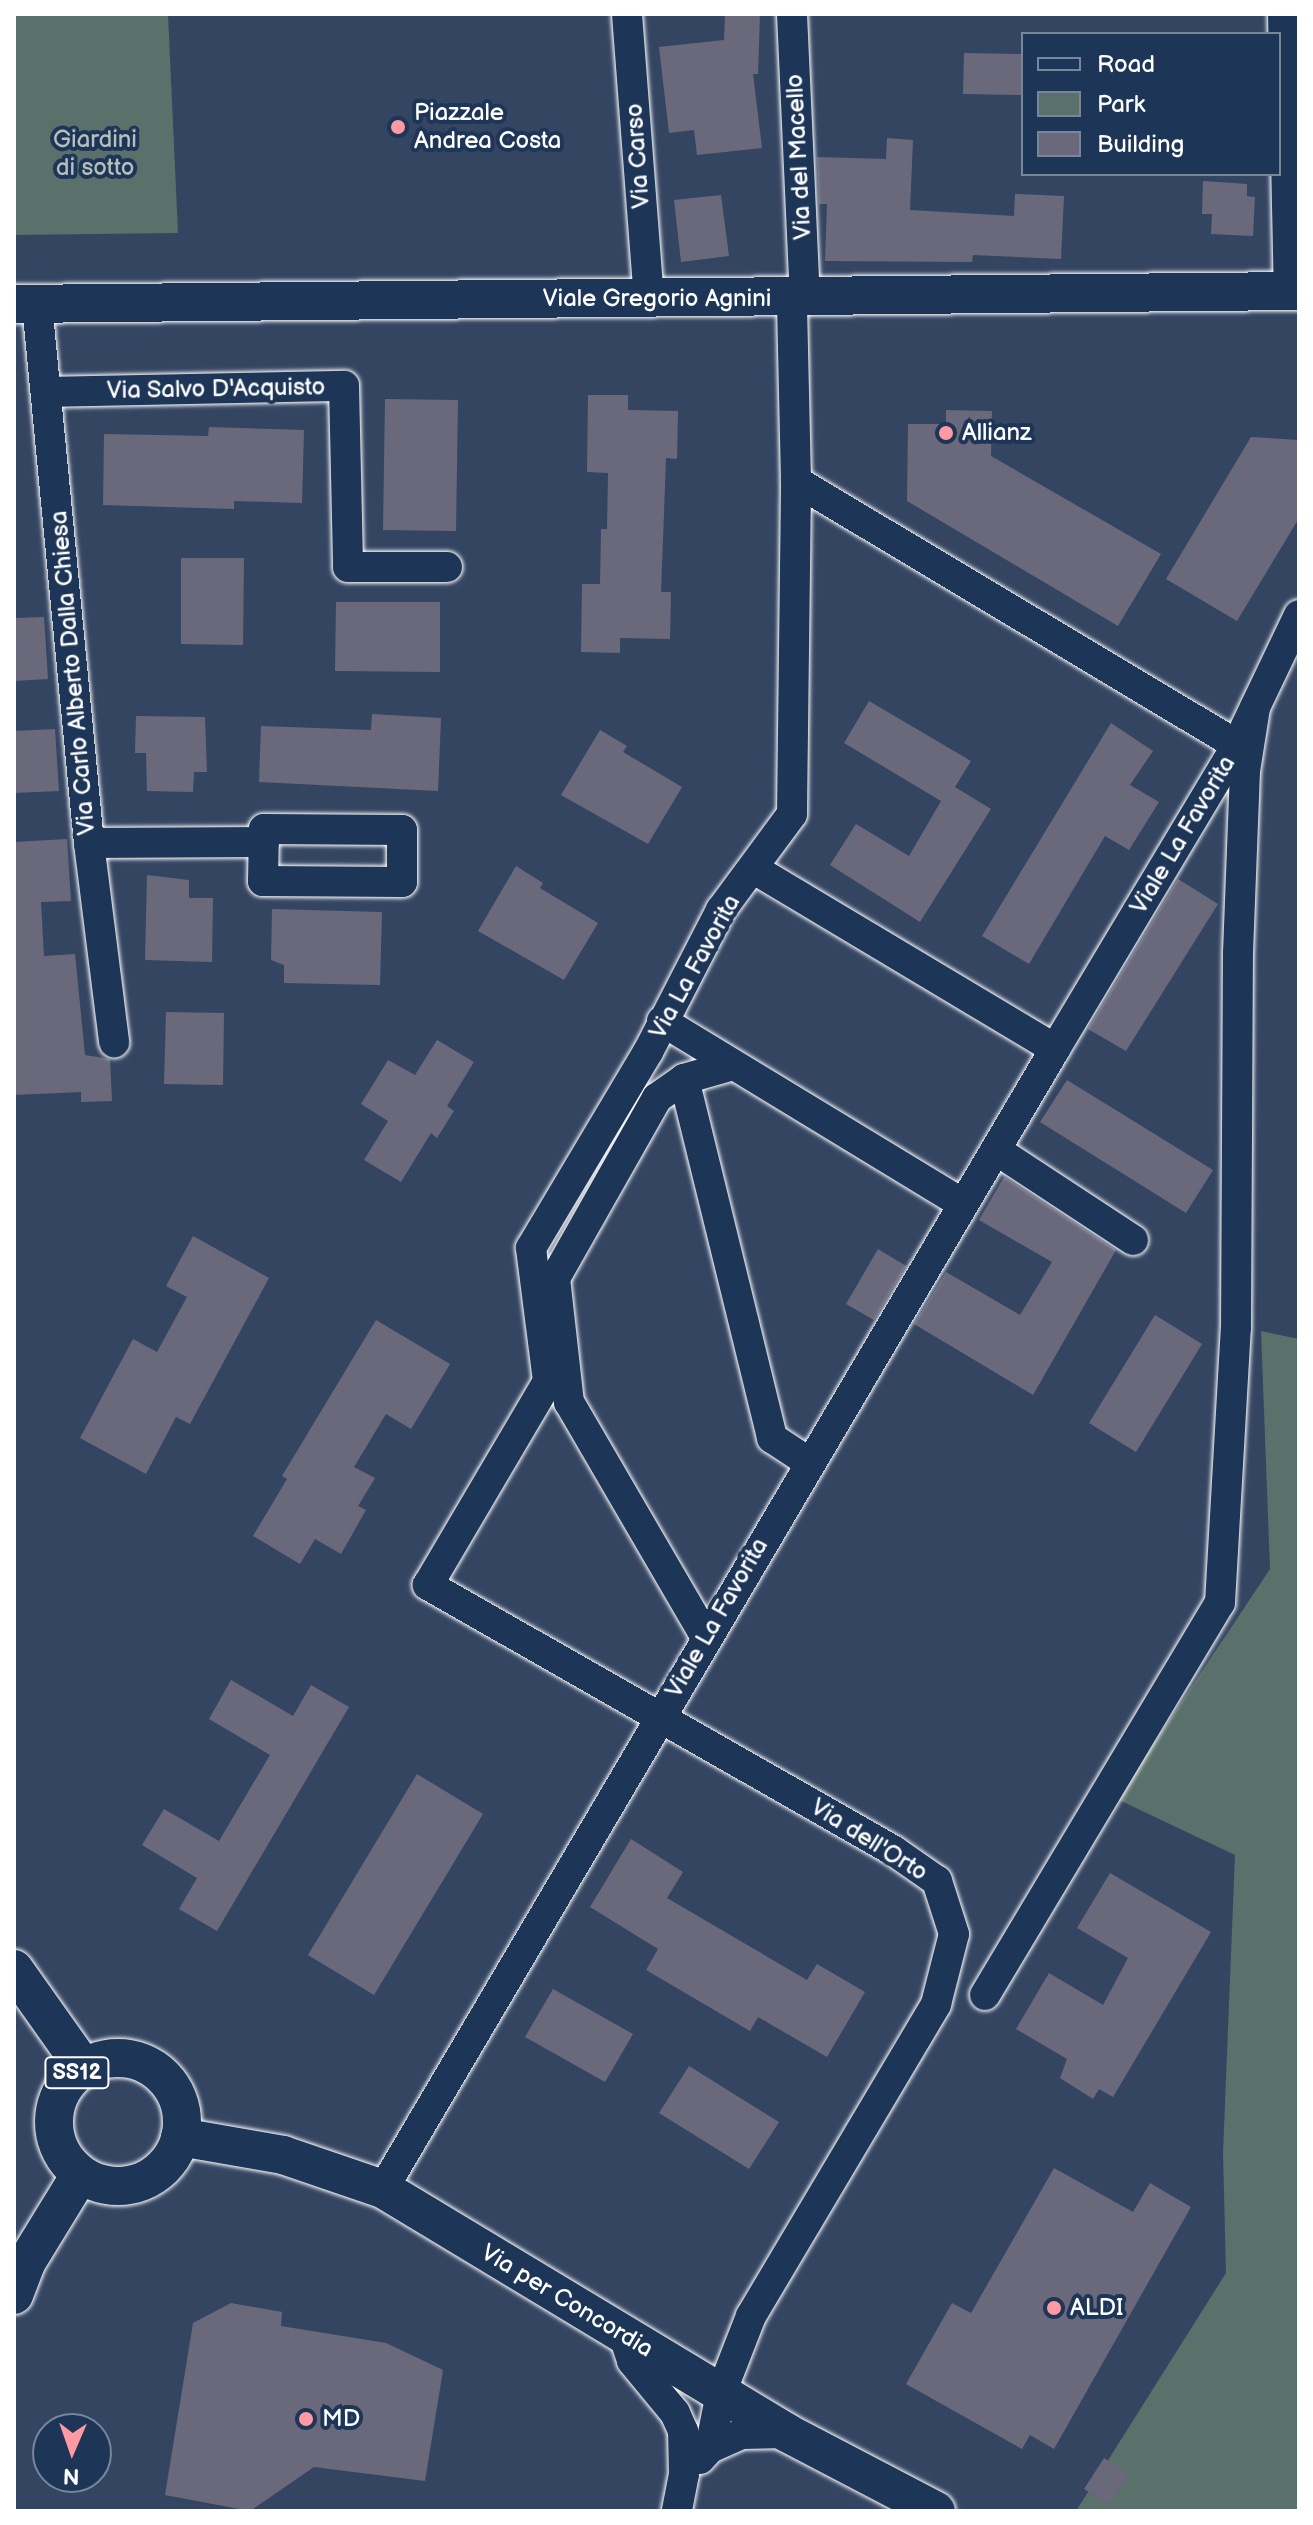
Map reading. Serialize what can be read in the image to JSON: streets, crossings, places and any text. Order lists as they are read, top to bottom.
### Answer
{
  "streets": {
    "main road": ["Viale Gregorio Agnini", "SS12", "Via per Concordia"],
    "street": [
      "Via Carso",
      "Via del Macello",
      "Via Salvo D'Acquisto",
      "Via Carlo Alberto Dalla Chiesa",
      "Viale La Favorita",
      "Via La Favorita",
      "Via dell'Orto"
    ]
  },
  "crossings": [
    ["Via Carso", "Viale Gregorio Agnini"],
    ["Via del Macello", "Viale Gregorio Agnini"],
    ["Via del Macello", "Via La Favorita"],
    ["Viale Gregorio Agnini", "Via Carlo Alberto Dalla Chiesa"],
    ["Viale Gregorio Agnini", "Via La Favorita"],
    ["Via Salvo D'Acquisto", "Via Carlo Alberto Dalla Chiesa"],
    ["Viale La Favorita", "Via dell'Orto"],
    ["Viale La Favorita", "Via per Concordia"],
    ["Via La Favorita", "Via dell'Orto"],
    ["Via dell'Orto", "Via per Concordia"],
    ["SS12", "Via per Concordia"]
  ],
  "parks": ["Giardini di sotto"],
  "places": [
    "Piazzale Andrea Costa",
    "Allianz",
    "ALDI",
    "MD"
  ],
  "legend": ["Road", "Park", "Building"],
  "north": "bottom"
}
